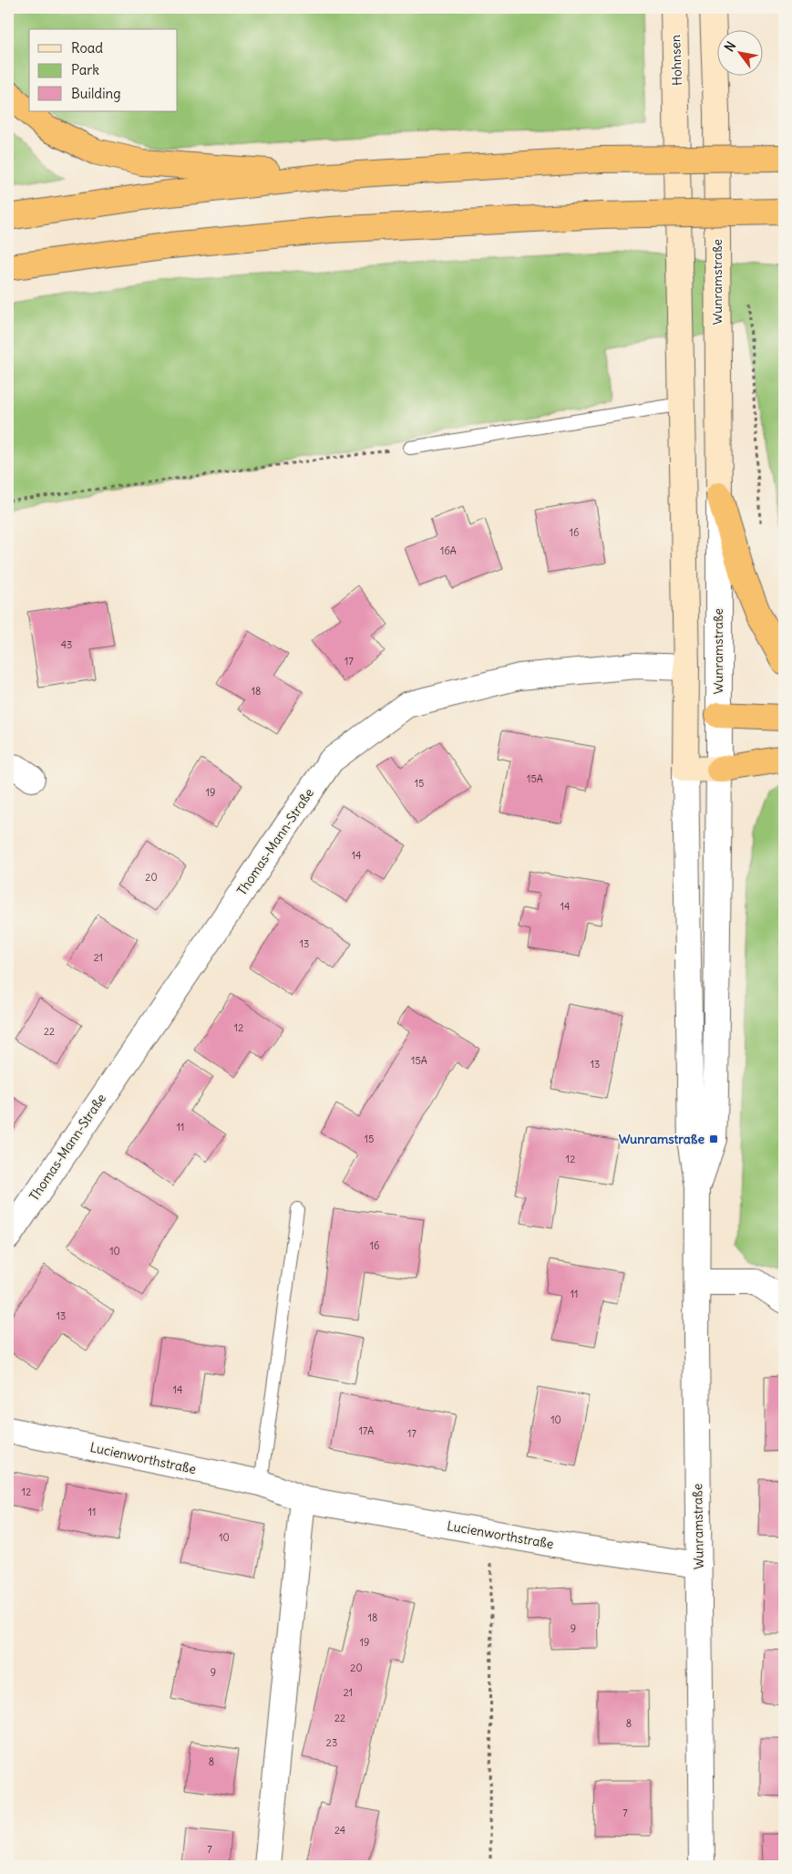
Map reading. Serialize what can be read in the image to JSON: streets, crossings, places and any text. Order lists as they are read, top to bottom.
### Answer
{
  "streets": {
    "main road": ["Hohnsen", "Wunramstraße"],
    "street": ["Thomas-Mann-Straße", "Lucienworthstraße"]
  },
  "crossings": [
    ["Hohnsen", "Wunramstraße"],
    ["Wunramstraße", "Thomas-Mann-Straße"],
    ["Wunramstraße", "Lucienworthstraße"]
  ],
  "places": {
    "transit": ["Wunramstraße"]
  },
  "house_numbers": [
    "16",
    "16A",
    "43",
    "17",
    "18",
    "15A",
    "15",
    "19",
    "14",
    "20",
    "14",
    "13",
    "21",
    "12",
    "22",
    "15A",
    "13",
    "11",
    "15",
    "12",
    "16",
    "10",
    "11",
    "13",
    "14",
    "10",
    "17A",
    "17",
    "12",
    "11",
    "10",
    "18",
    "9",
    "19",
    "20",
    "9",
    "21",
    "22",
    "8",
    "23",
    "8",
    "7",
    "24",
    "7"
  ],
  "legend": ["Road", "Park", "Building"],
  "north": "top left"
}
